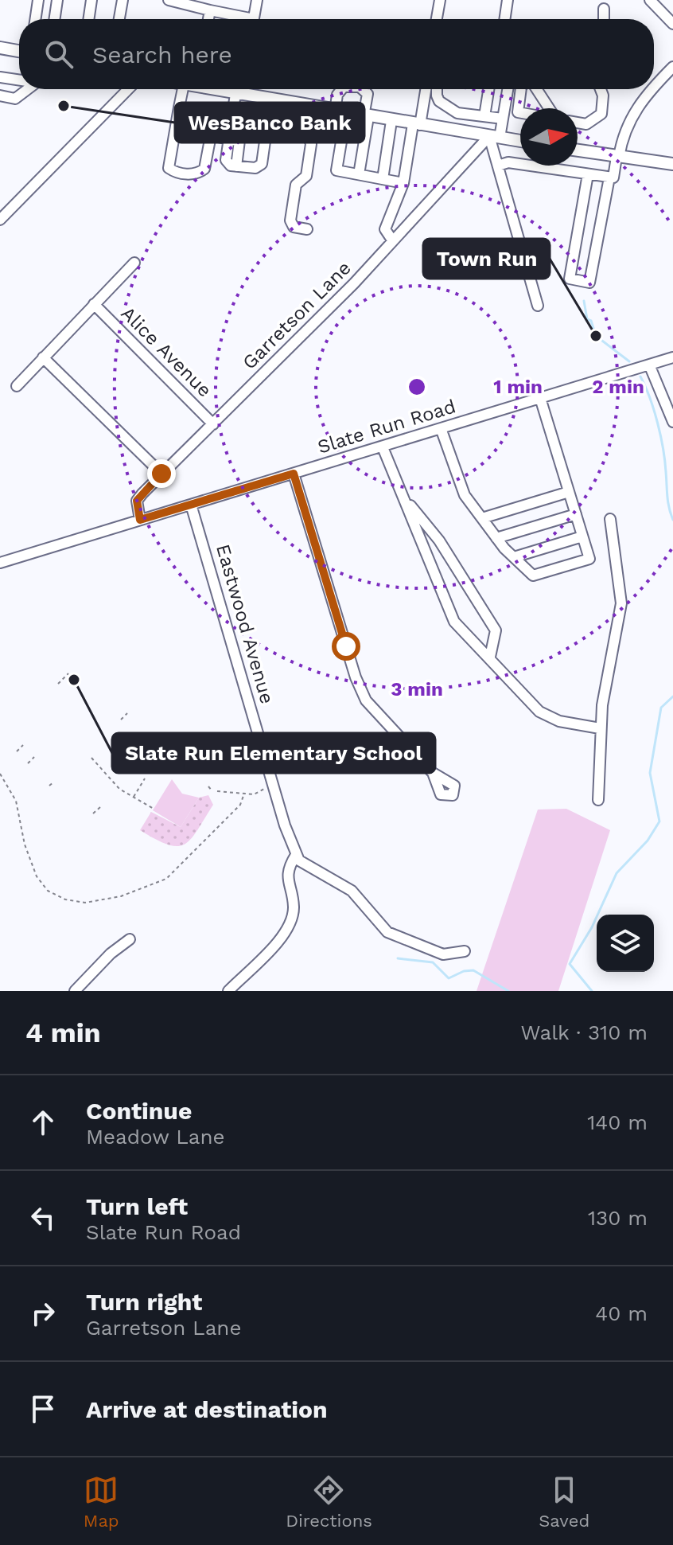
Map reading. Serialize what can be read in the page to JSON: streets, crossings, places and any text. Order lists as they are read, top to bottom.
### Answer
{
  "streets": {
    "street": [
      "Garretson Lane",
      "Alice Avenue",
      "Slate Run Road",
      "Eastwood Avenue"
    ]
  },
  "crossings": [
    ["Garretson Lane", "Alice Avenue"],
    ["Garretson Lane", "Slate Run Road"],
    ["Slate Run Road", "Eastwood Avenue"]
  ],
  "places": ["WesBanco Bank", "Town Run", "Slate Run Elementary School"],
  "north": "right",
  "page": {
    "search": "Search here",
    "heading": ["4 min", "Walk · 310 m"],
    "list": [
      ["Continue", "Meadow Lane", "140 m"],
      ["Turn left", "Slate Run Road", "130 m"],
      ["Turn right", "Garretson Lane", "40 m"],
      "Arrive at destination"
    ],
    "nav": ["Map", "Directions", "Saved"]
  },
  "rings": ["1 min", "2 min", "3 min"]
}
